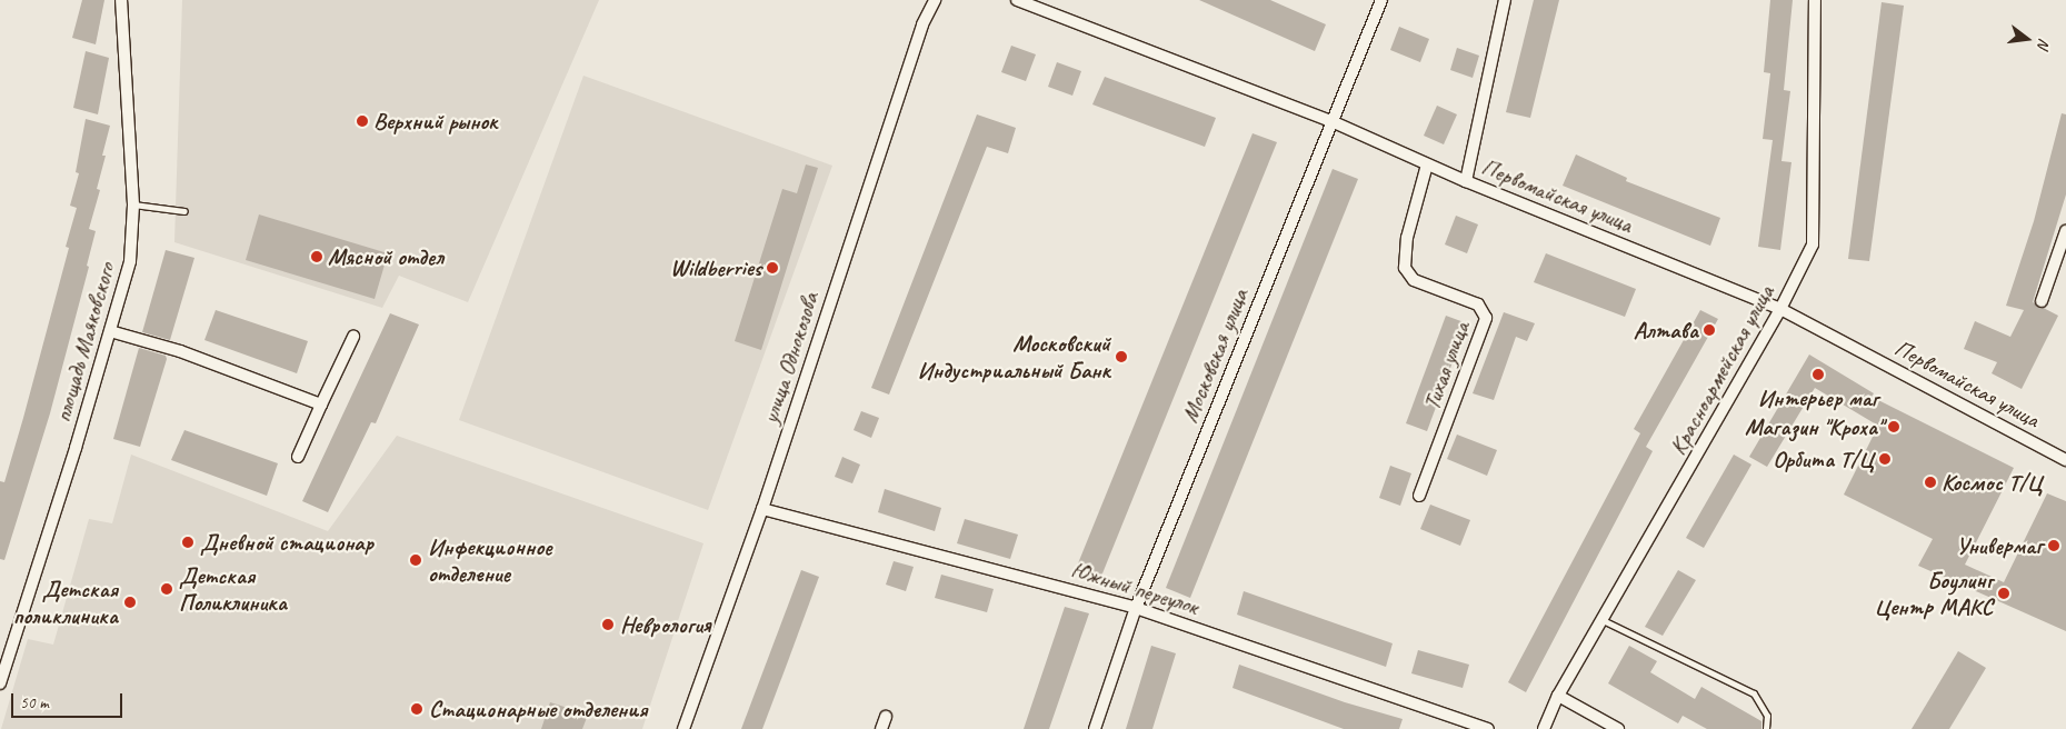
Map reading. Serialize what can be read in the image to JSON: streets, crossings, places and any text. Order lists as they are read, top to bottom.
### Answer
{
  "streets": {
    "street": [
      "Первомайская улица",
      "площадь Маяковского",
      "Московская улица",
      "улица Однокозова",
      "Тихая улица",
      "Красноармейская улица",
      "Южный переулок"
    ]
  },
  "crossings": [
    ["Первомайская улица", "Московская улица"],
    ["Первомайская улица", "Тихая улица"],
    ["Первомайская улица", "Красноармейская улица"],
    ["Московская улица", "Южный переулок"],
    ["улица Однокозова", "Южный переулок"]
  ],
  "places": [
    "Верхний рынок",
    "Мясной отдел",
    "Wildberries",
    "Алтава",
    "Московский Индустриальный Банк",
    "Интерьер маг",
    "Магазин \"Кроха\"",
    "Орбита Т/Ц",
    "Космос Т/Ц",
    "Дневной стационар",
    "Универмаг",
    "Инфекционное отделение",
    "Детская Поликлиника",
    "Боулинг Центр МАКС",
    "Детская поликлиника",
    "Неврология",
    "Стационарные отделения"
  ],
  "scale_bar": "50 m",
  "north": "right"
}
